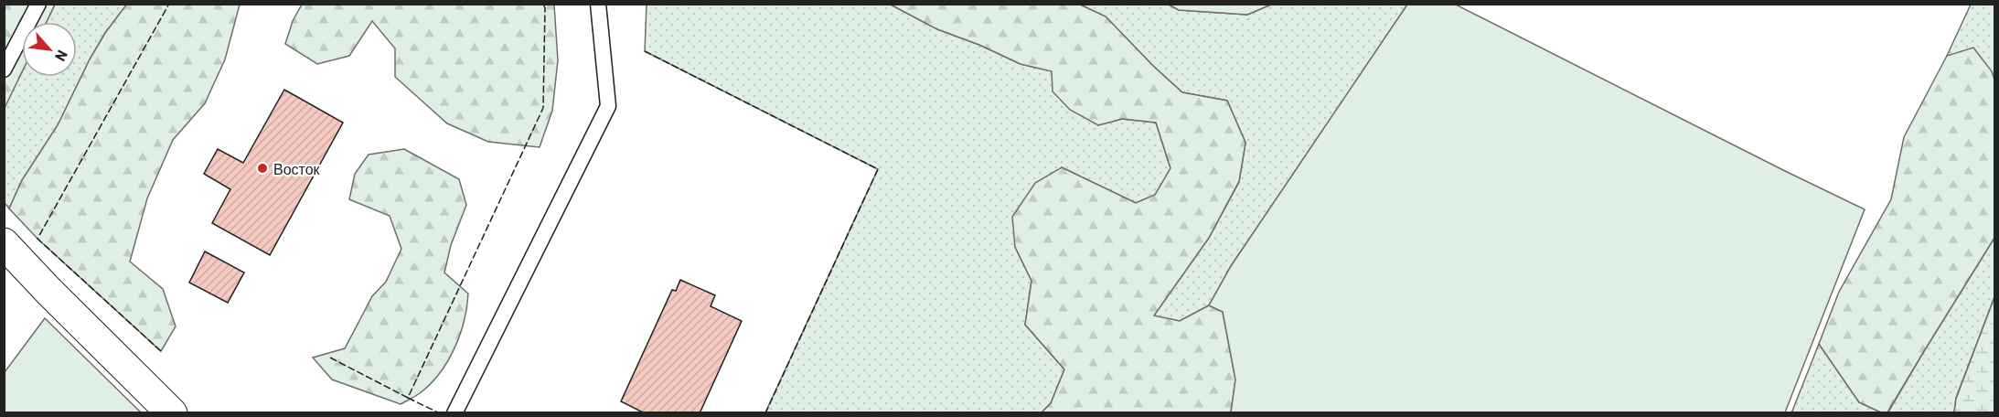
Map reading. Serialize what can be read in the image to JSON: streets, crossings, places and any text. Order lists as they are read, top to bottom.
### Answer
{
  "places": ["Восток"],
  "north": "bottom right"
}
